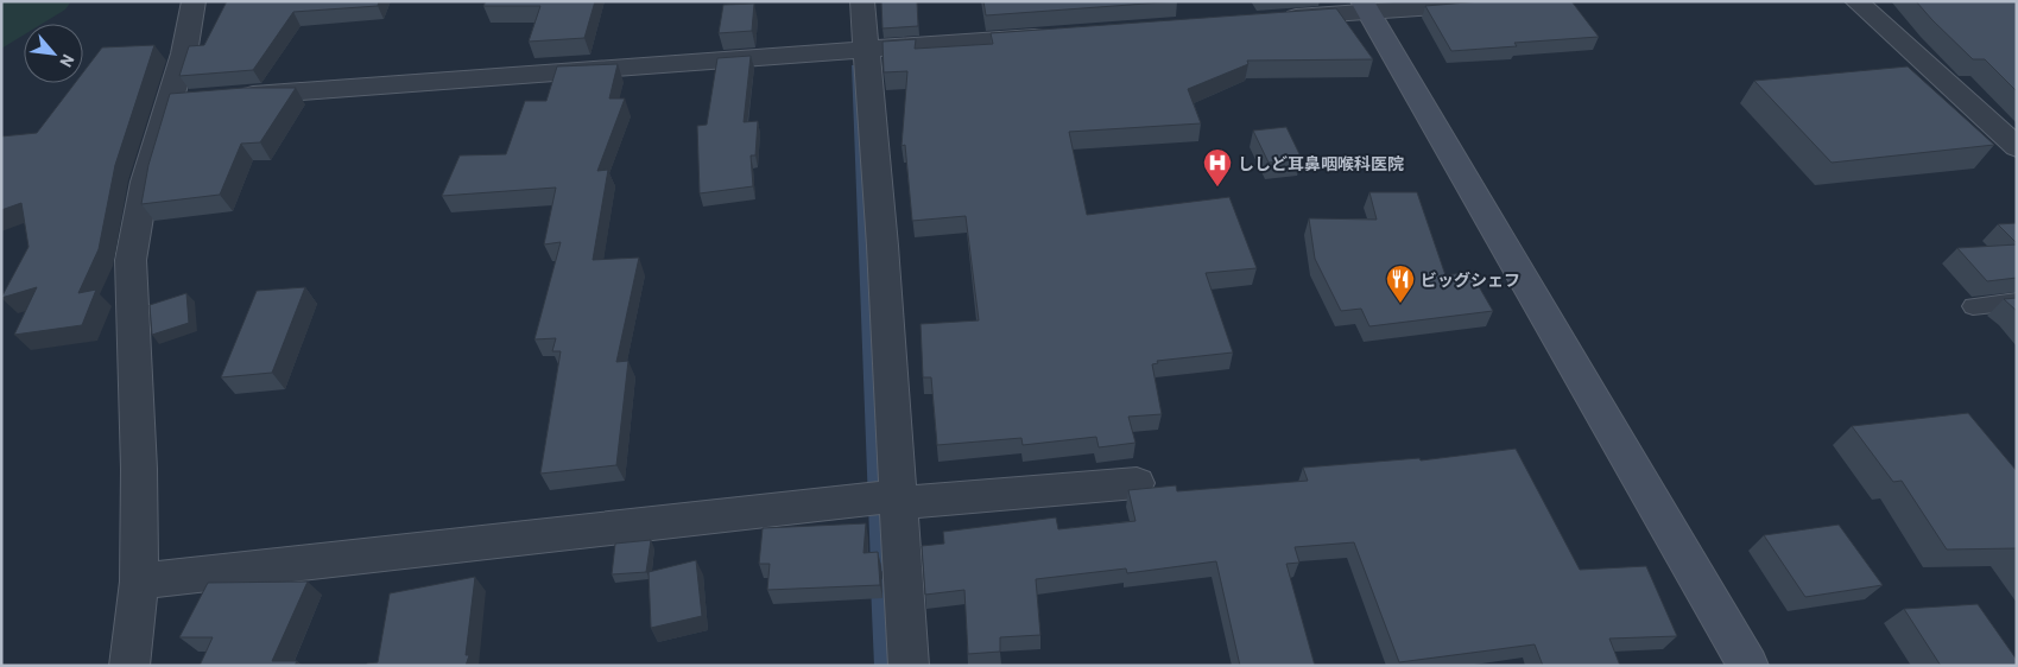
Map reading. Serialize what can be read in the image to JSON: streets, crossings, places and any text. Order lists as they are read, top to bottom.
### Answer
{
  "places": {
    "hospital": ["ししど耳鼻咽喉科医院"],
    "restaurant": ["ビッグシェフ"]
  },
  "north": "bottom right"
}
